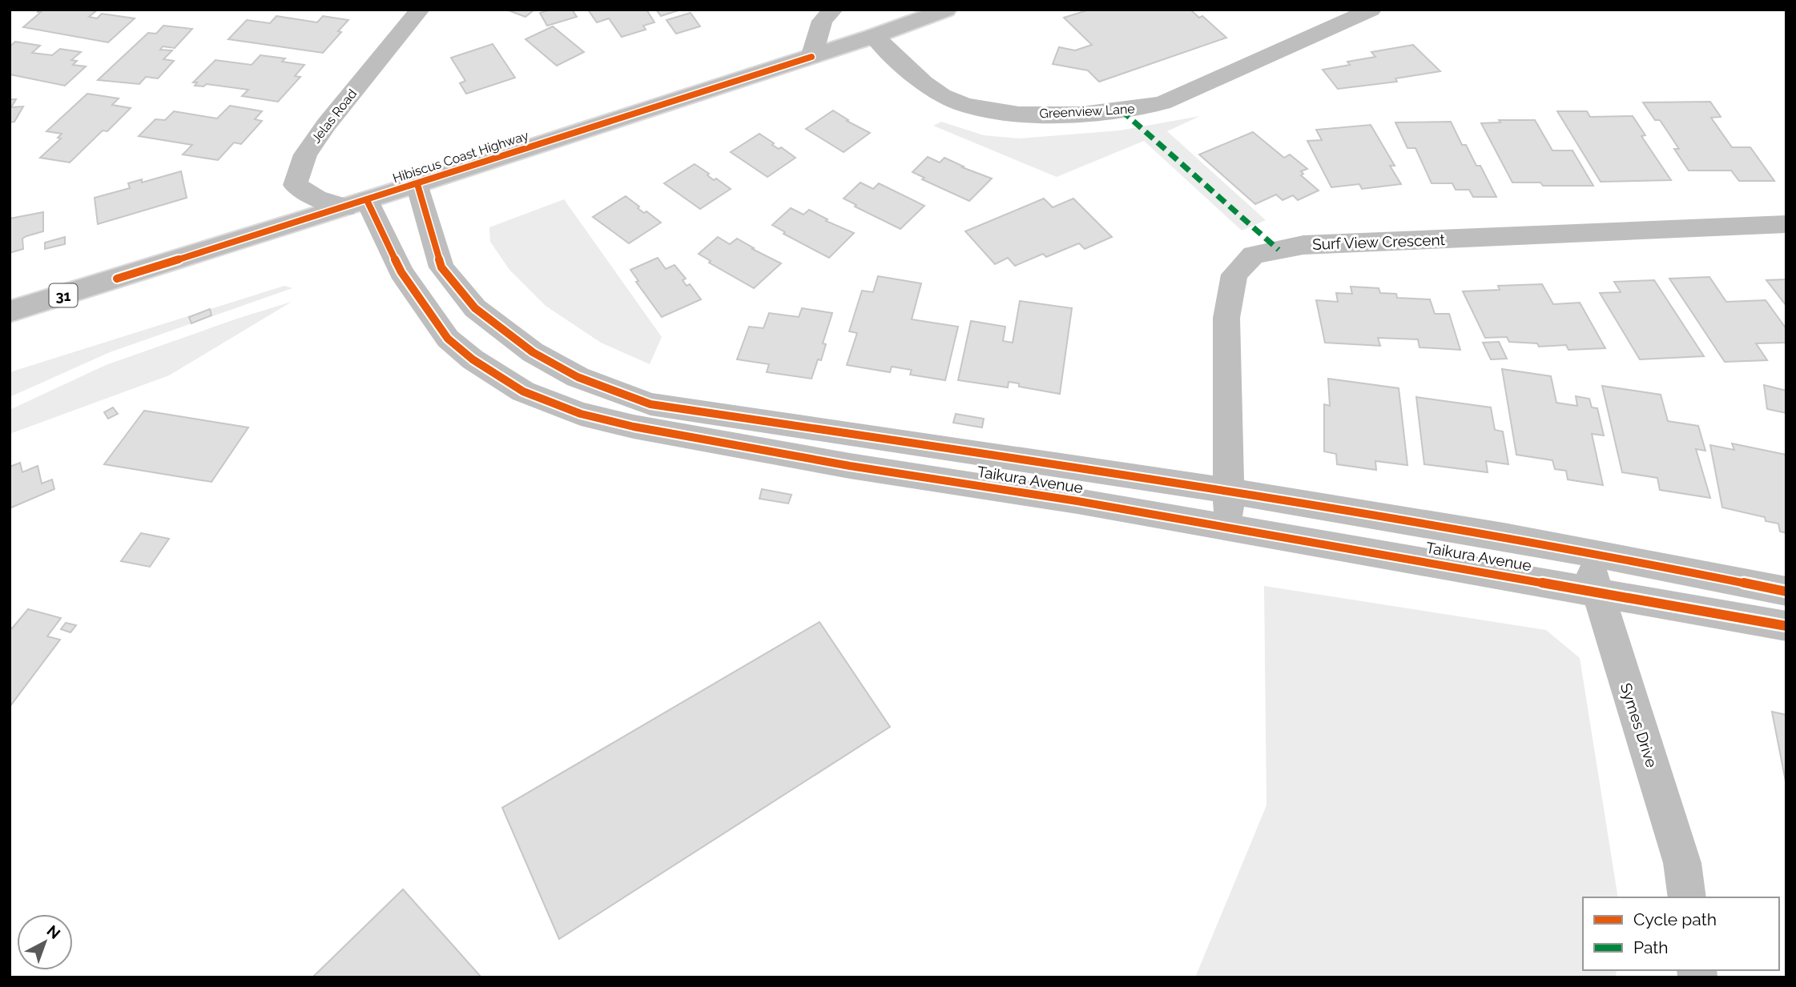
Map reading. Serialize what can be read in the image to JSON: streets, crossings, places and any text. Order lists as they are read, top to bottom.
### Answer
{
  "streets": {
    "street": [
      "Greenview Lane",
      "Jelas Road",
      "Hibiscus Coast Highway",
      "Surf View Crescent",
      "31",
      "Taikura Avenue",
      "Symes Drive"
    ]
  },
  "crossings": [
    ["Greenview Lane", "Hibiscus Coast Highway"],
    ["Jelas Road", "Hibiscus Coast Highway"],
    ["Jelas Road", "Taikura Avenue"],
    ["Hibiscus Coast Highway", "Taikura Avenue"],
    ["Surf View Crescent", "Taikura Avenue"],
    ["Taikura Avenue", "Symes Drive"]
  ],
  "legend": ["Cycle path", "Path"],
  "north": "top right"
}
